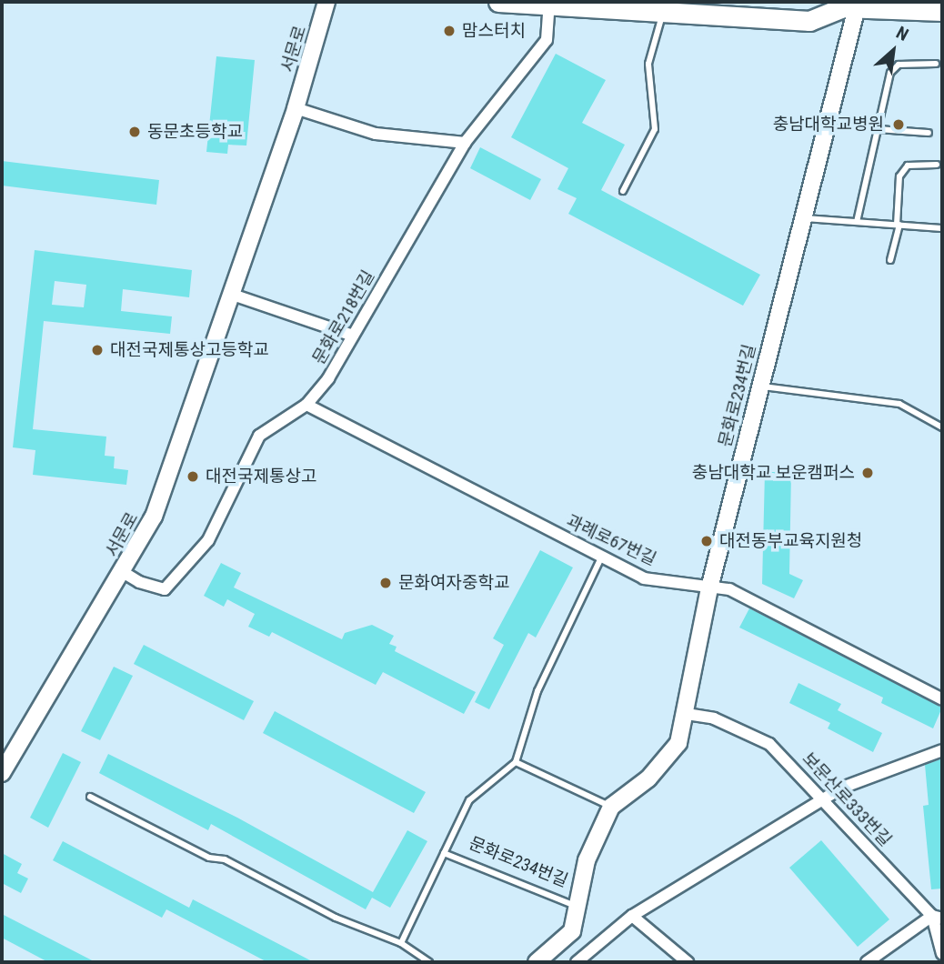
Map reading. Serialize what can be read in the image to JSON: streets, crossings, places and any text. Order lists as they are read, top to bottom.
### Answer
{
  "streets": {
    "main road": ["서문로", "문화로234번길"],
    "street": ["문화로218번길", "과례로67번길", "보문산로333번길"]
  },
  "crossings": [
    ["서문로", "문화로218번길"],
    ["문화로218번길", "과례로67번길"],
    ["문화로234번길", "과례로67번길"],
    ["문화로234번길", "보문산로333번길"]
  ],
  "places": [
    "맘스터치",
    "충남대학교병원",
    "동문초등학교",
    "대전국제통상고등학교",
    "충남대학교 보운캠퍼스",
    "대전국제통상고",
    "대전동부교육지원청",
    "문화여자중학교"
  ],
  "north": "top right"
}
